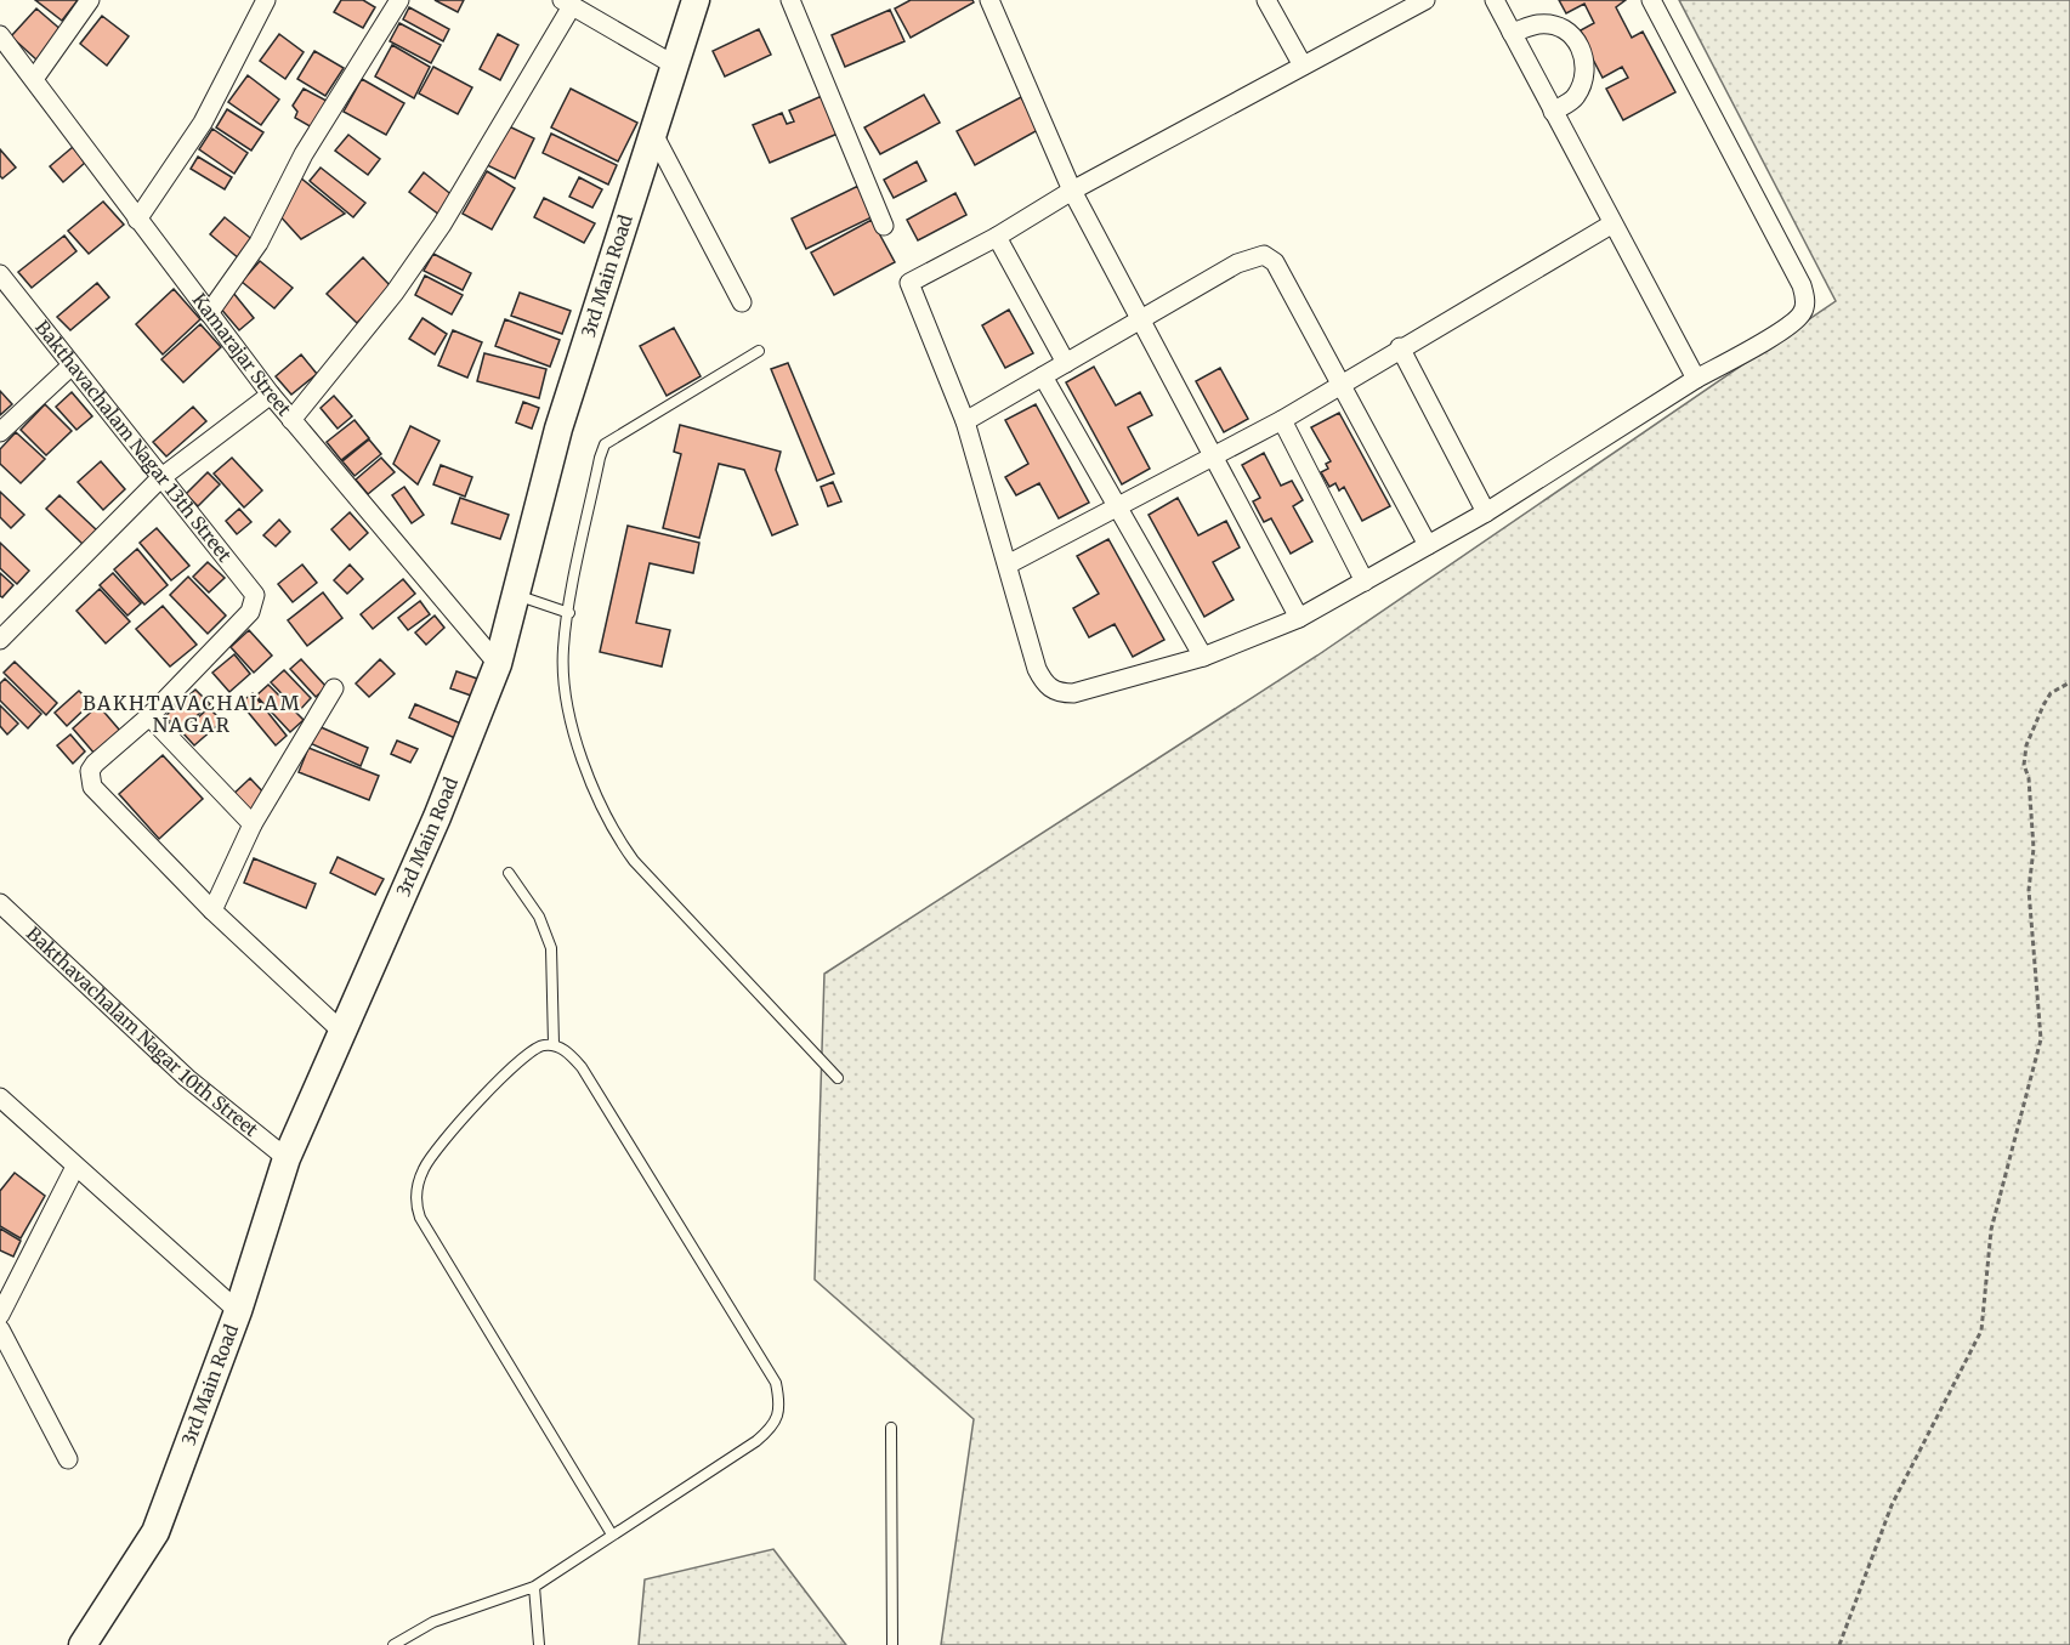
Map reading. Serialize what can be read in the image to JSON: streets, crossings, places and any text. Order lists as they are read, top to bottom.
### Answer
{
  "streets": {
    "street": [
      "3rd Main Road",
      "Kamarajar Street",
      "Bakthavachalam Nagar 13th Street",
      "Bakthavachalam Nagar 10th Street"
    ]
  },
  "crossings": [
    ["3rd Main Road", "Kamarajar Street"],
    ["3rd Main Road", "Bakthavachalam Nagar 10th Street"]
  ],
  "districts": ["BAKHTAVACHALAM NAGAR"]
}
